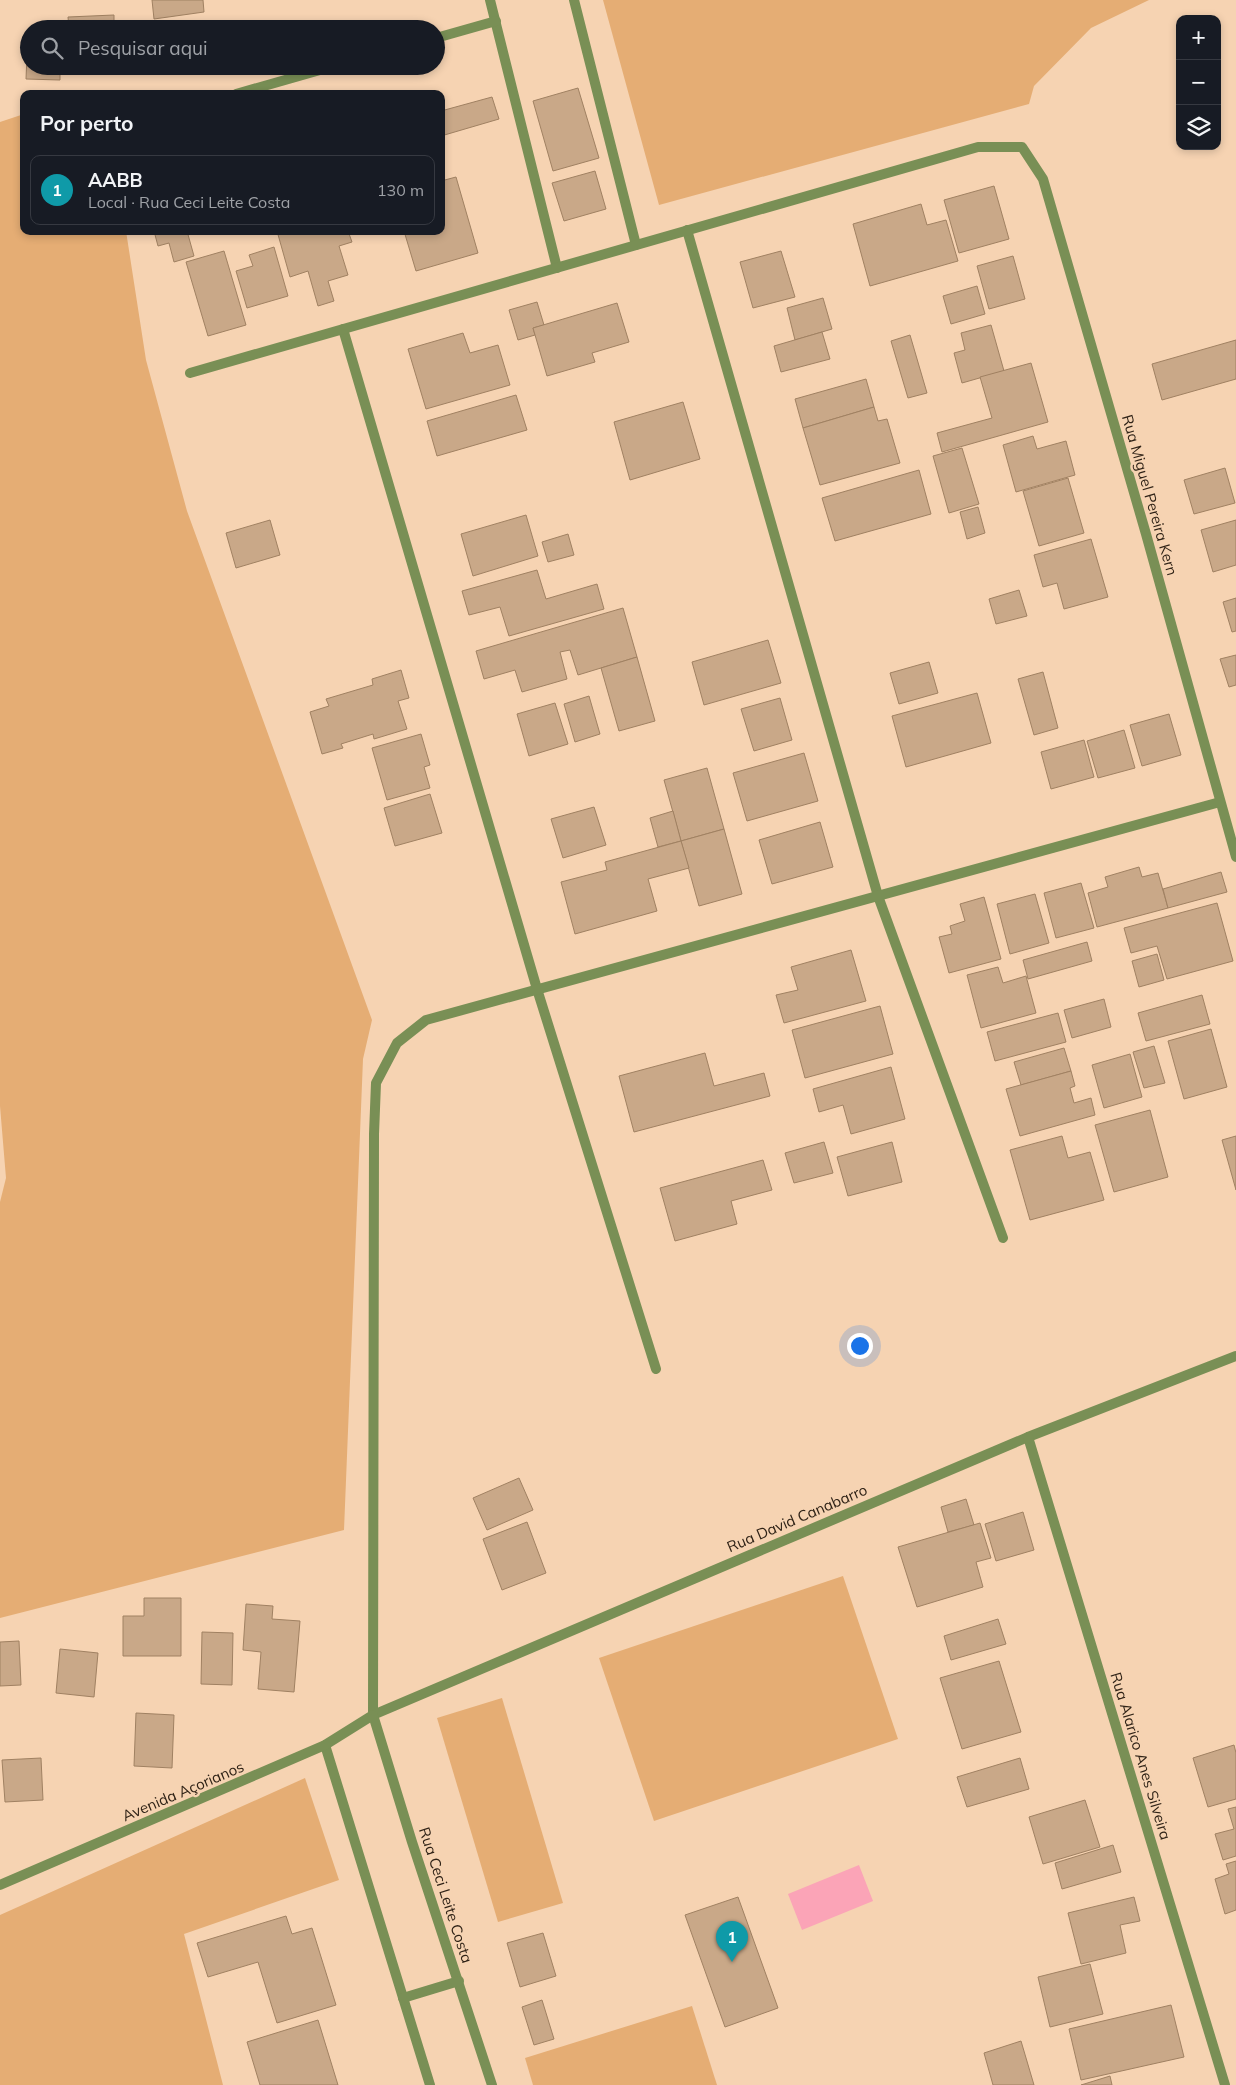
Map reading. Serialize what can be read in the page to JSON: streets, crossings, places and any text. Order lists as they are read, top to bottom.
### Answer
{
  "streets": {
    "street": [
      "Rua Miguel Pereira Kern",
      "Rua David Canabarro",
      "Rua Alarico Anes Silveira",
      "Avenida Açorianos",
      "Rua Ceci Leite Costa"
    ]
  },
  "crossings": [
    ["Rua Miguel Pereira Kern", "Rua Ceci Leite Costa"],
    ["Rua David Canabarro", "Rua Alarico Anes Silveira"],
    ["Rua David Canabarro", "Avenida Açorianos"],
    ["Rua David Canabarro", "Rua Ceci Leite Costa"],
    ["Avenida Açorianos", "Rua Ceci Leite Costa"]
  ],
  "page": {
    "map_buttons": ["+", "−"],
    "search": "Pesquisar aqui",
    "heading": "Por perto",
    "list": [
      {
        "mark": "1",
        "name": "AABB",
        "note": "Local · Rua Ceci Leite Costa",
        "value": "130 m"
      }
    ],
    "pins": "1"
  }
}
